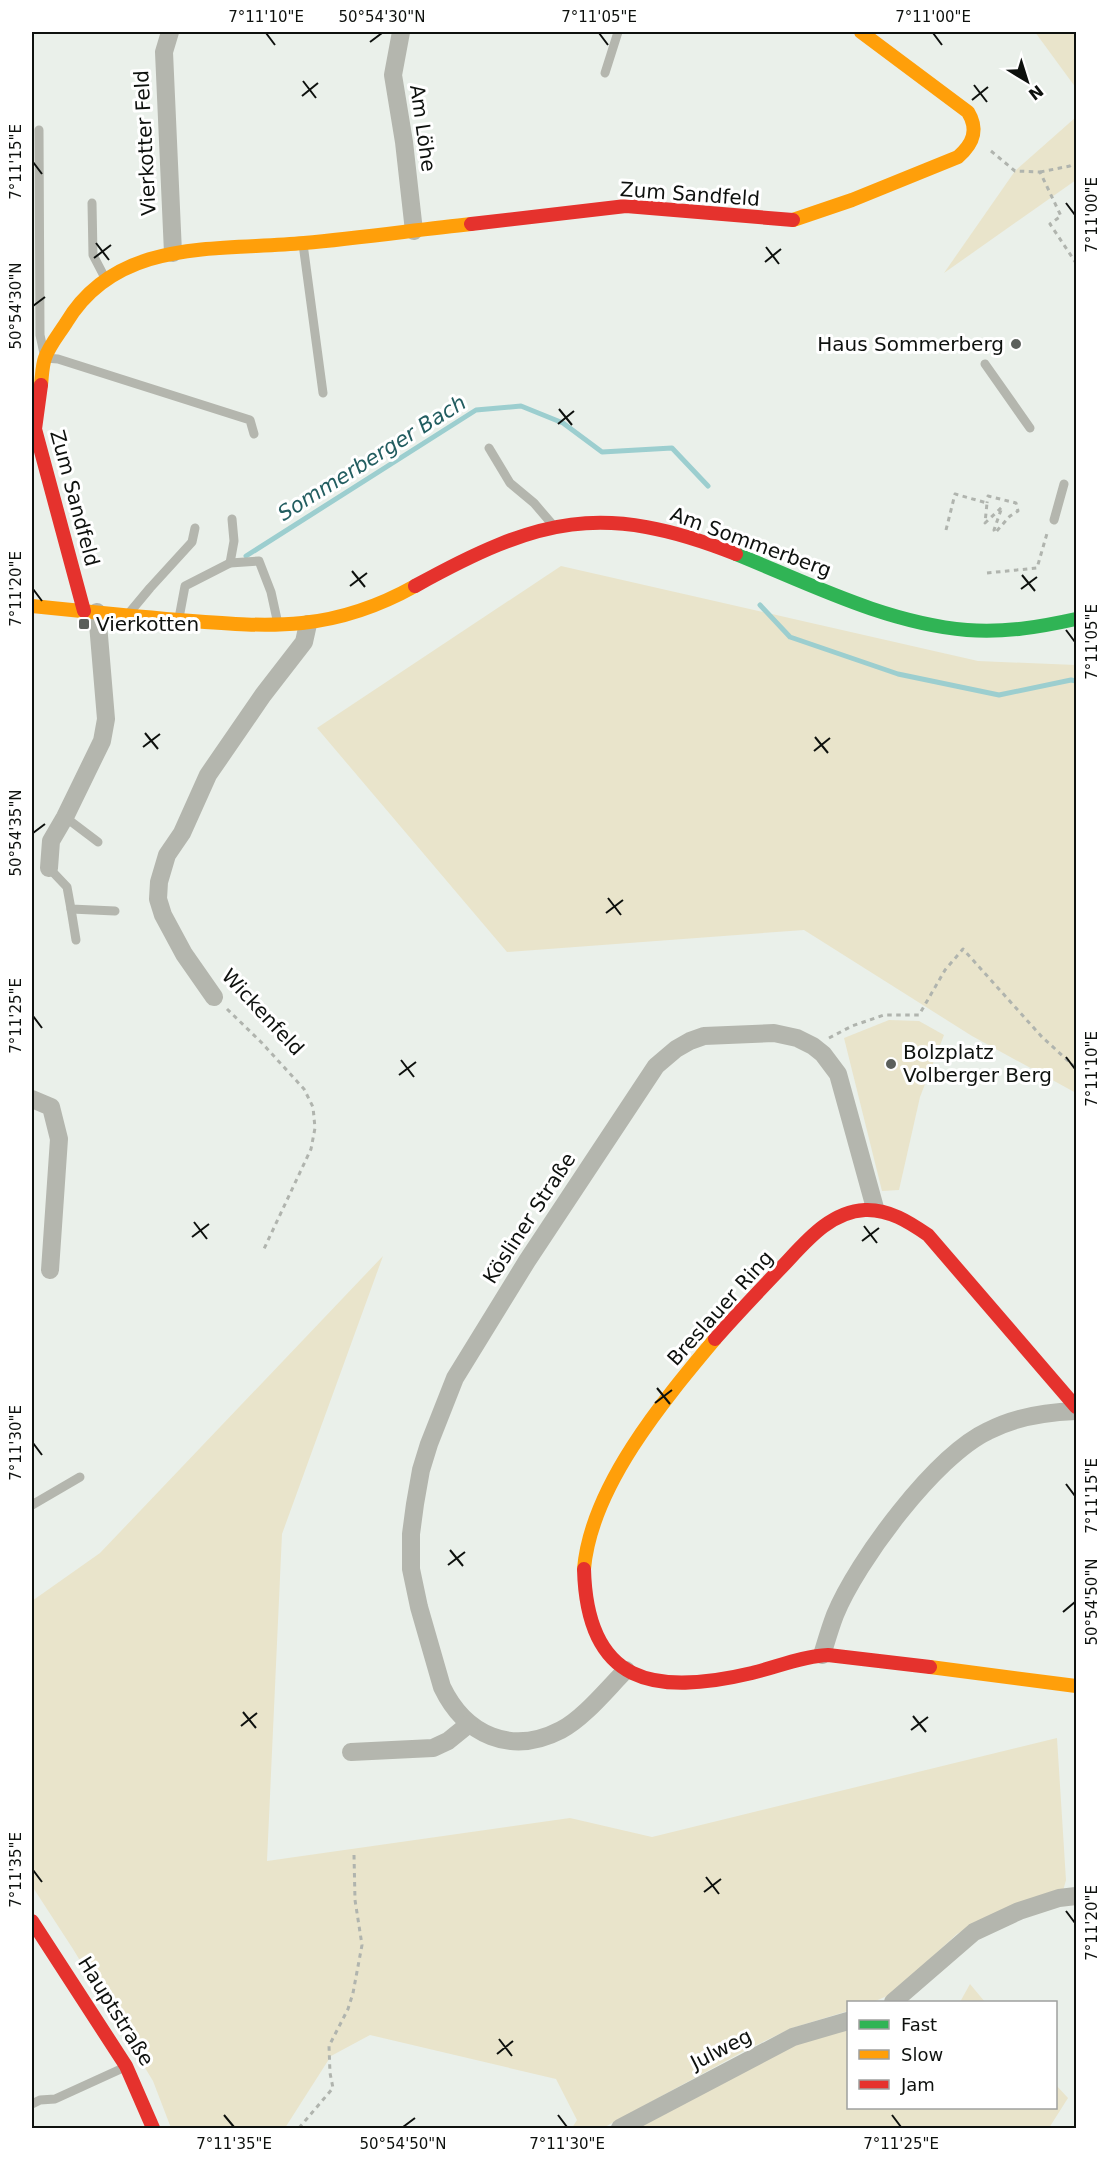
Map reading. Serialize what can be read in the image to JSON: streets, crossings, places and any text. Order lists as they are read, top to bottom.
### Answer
{
  "streets": {
    "street": [
      "Am Löhe",
      "Vierkotter Feld",
      "Zum Sandfeld",
      "Am Sommerberg",
      "Wickenfeld",
      "Kösliner Straße",
      "Breslauer Ring",
      "Hauptstraße",
      "Julweg"
    ]
  },
  "crossings": [
    ["Am Löhe", "Zum Sandfeld"],
    ["Vierkotter Feld", "Zum Sandfeld"],
    ["Zum Sandfeld", "Am Sommerberg"],
    ["Am Sommerberg", "Wickenfeld"],
    ["Kösliner Straße", "Breslauer Ring"]
  ],
  "water": ["Sommerberger Bach"],
  "places": {
    "other": ["Haus Sommerberg", "Bolzplatz Volberger Berg"],
    "transit": ["Vierkotten"]
  },
  "legend": ["Fast", "Slow", "Jam"],
  "north": "bottom right",
  "coordinates": [
    "7°11'10\"E",
    "50°54'30\"N",
    "7°11'05\"E",
    "7°11'00\"E",
    "7°11'15\"E",
    "7°11'20\"E",
    "50°54'35\"N",
    "7°11'25\"E",
    "7°11'30\"E",
    "50°54'50\"N",
    "7°11'35\"E"
  ]
}
